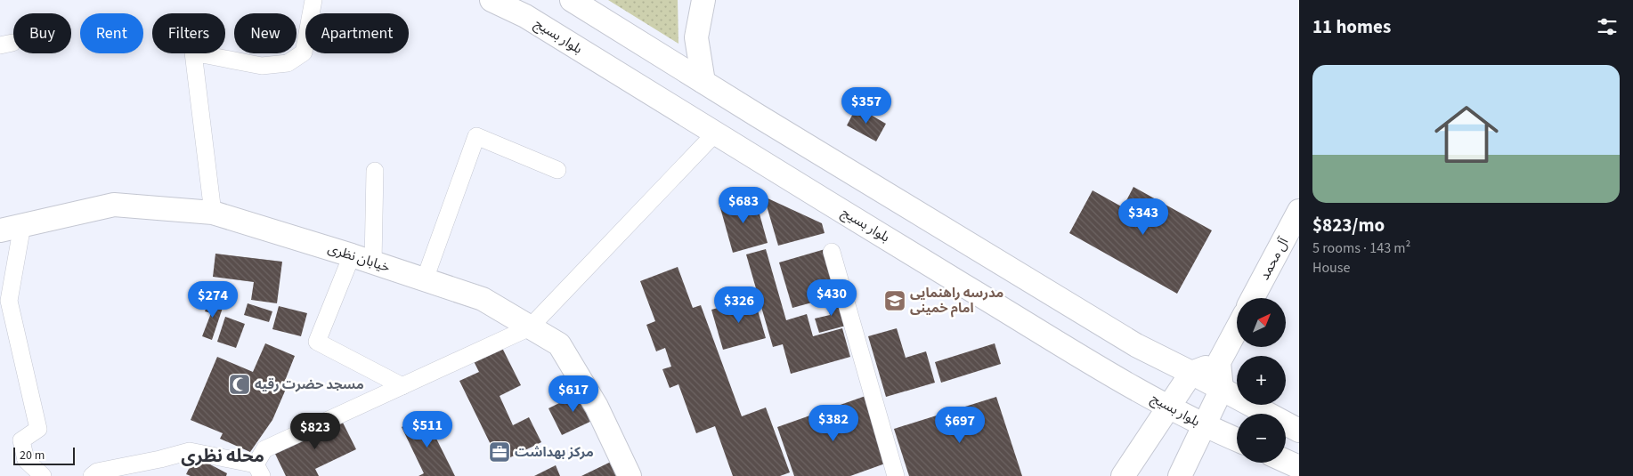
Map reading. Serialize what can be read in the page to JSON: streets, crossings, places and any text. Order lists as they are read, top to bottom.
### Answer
{
  "streets": {
    "main road": ["بلوار بسیج", "خیابان نظری", "آل محمد"]
  },
  "districts": ["محله نظری"],
  "places": {
    "school or university": ["مدرسه راهنمایی امام خمینی"],
    "mosque": ["مسجد حضرت رقیه"],
    "office": ["مرکز بهداشت"]
  },
  "scale_bar": "20 m",
  "north": "top right",
  "page": {
    "heading": "11 homes",
    "chip": [
      "Buy",
      "Rent",
      "Filters",
      "New",
      "Apartment"
    ],
    "list": [
      {
        "name": "$823/mo",
        "note": "5 rooms · 143 m² · House"
      }
    ],
    "price": [
      "$357",
      "$683",
      "$343",
      "$430",
      "$274",
      "$326",
      "$617",
      "$382",
      "$697",
      "$511",
      "$823"
    ],
    "map_buttons": ["+", "−"],
    "scale": "20 m"
  }
}
